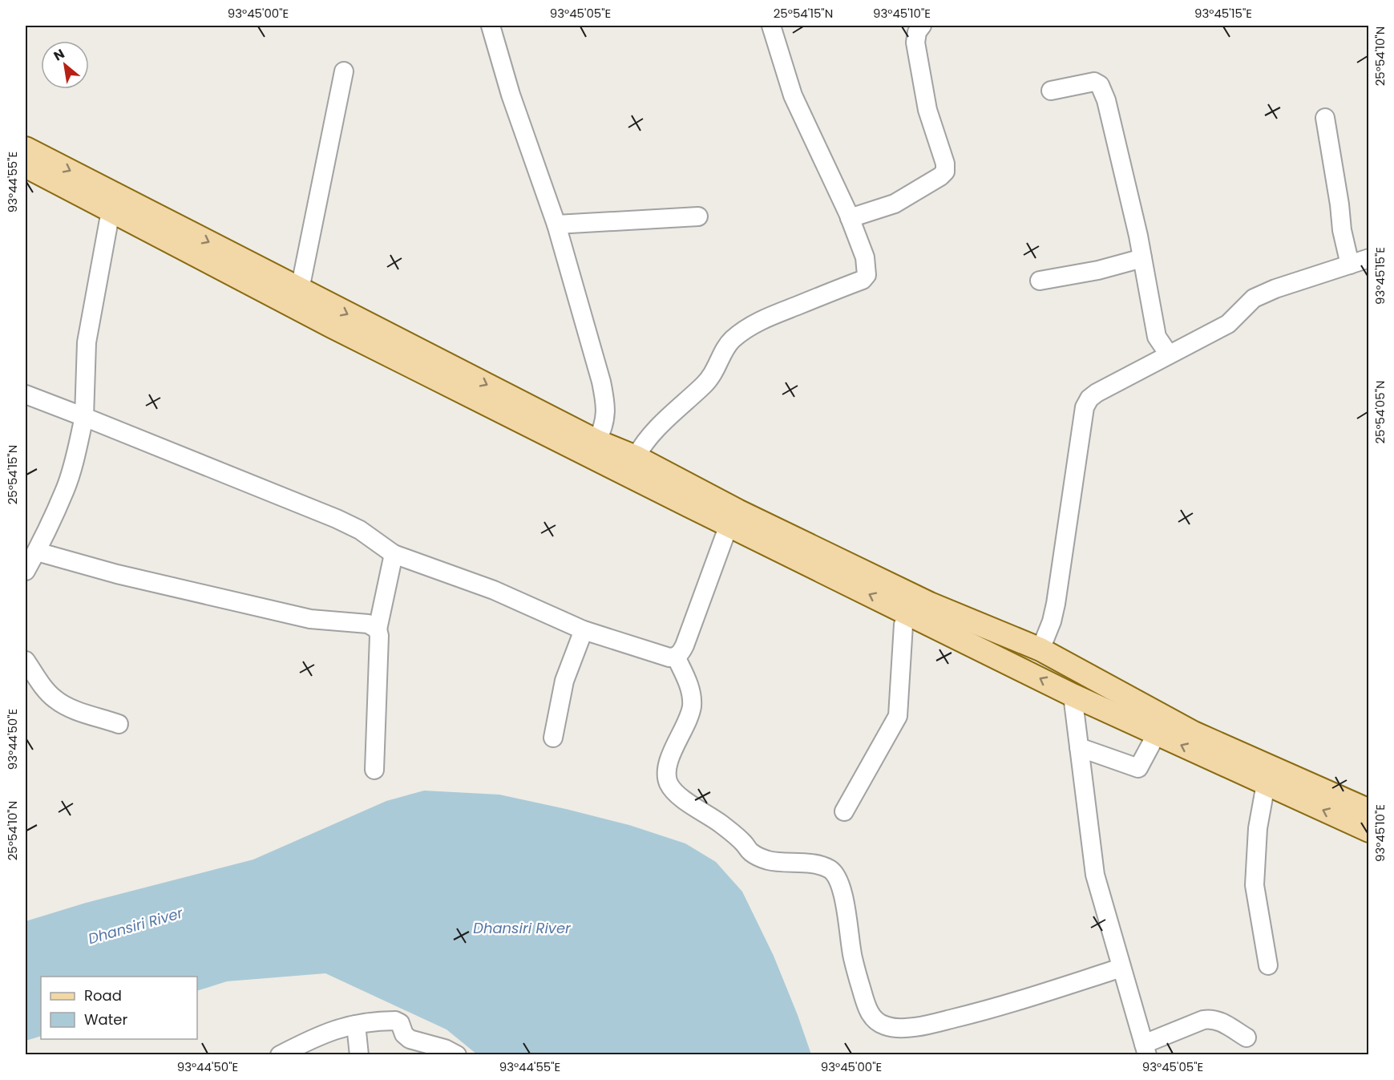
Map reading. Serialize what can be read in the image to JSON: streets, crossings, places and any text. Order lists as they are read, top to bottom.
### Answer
{
  "water": ["Dhansiri River"],
  "legend": ["Road", "Water"],
  "north": "top left",
  "coordinates": [
    "93°45'00\"E",
    "93°45'05\"E",
    "25°54'15\"N",
    "93°45'10\"E",
    "93°45'15\"E",
    "25°54'10\"N",
    "93°44'55\"E",
    "25°54'05\"N",
    "93°44'50\"E"
  ]
}
